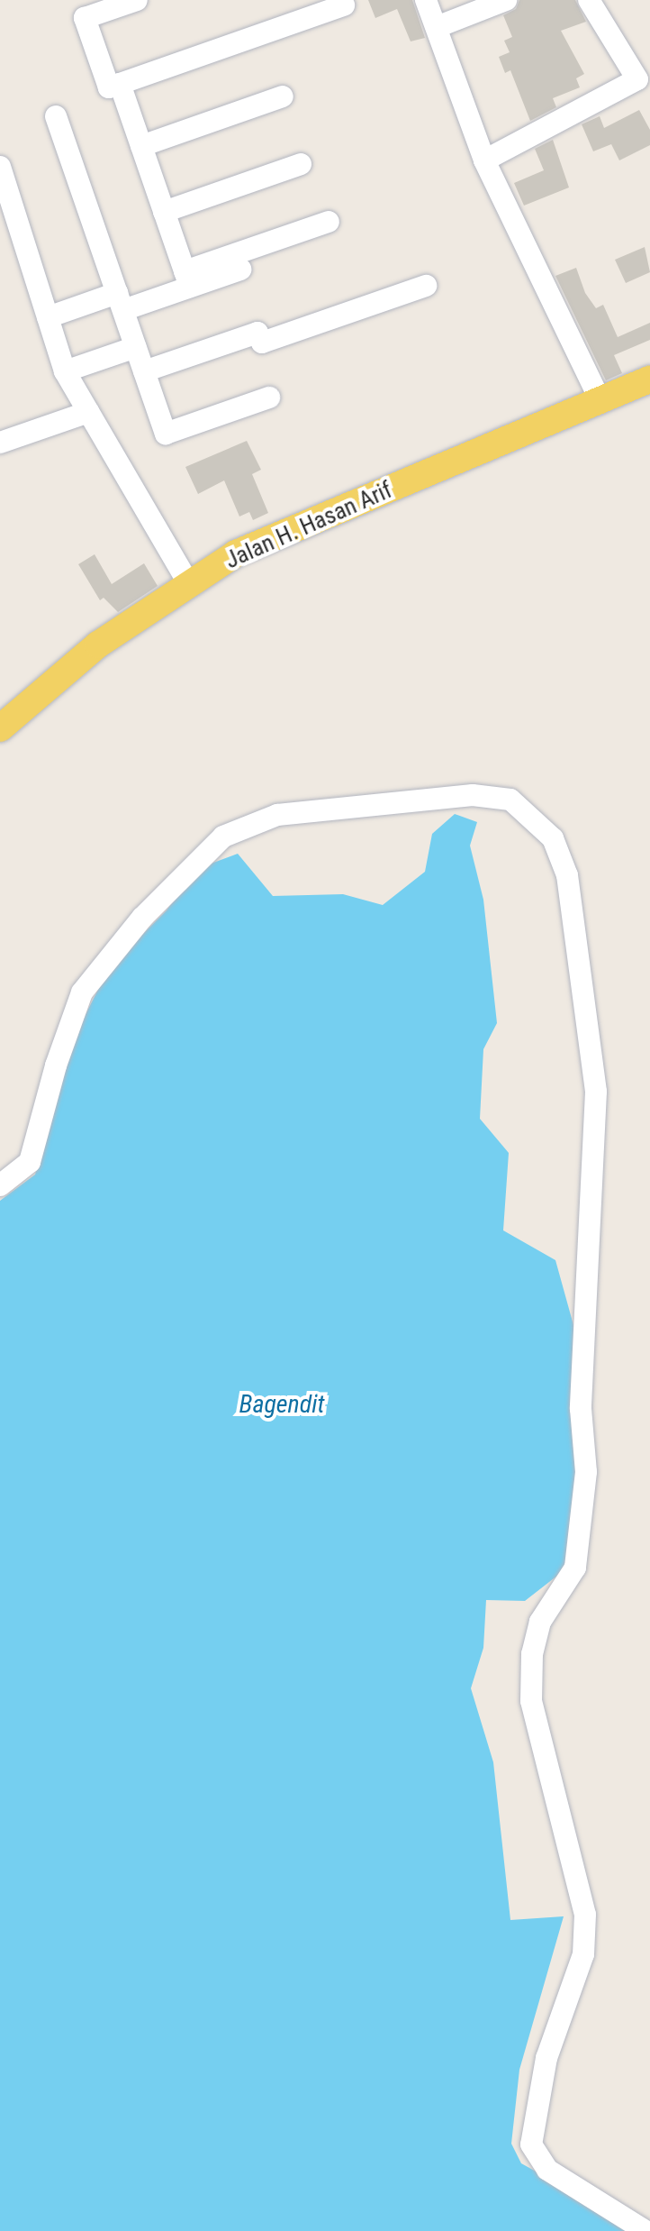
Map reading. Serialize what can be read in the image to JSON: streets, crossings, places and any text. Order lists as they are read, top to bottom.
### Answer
{
  "streets": {
    "main road": ["Jalan H. Hasan Arif"]
  },
  "water": ["Bagendit"]
}
